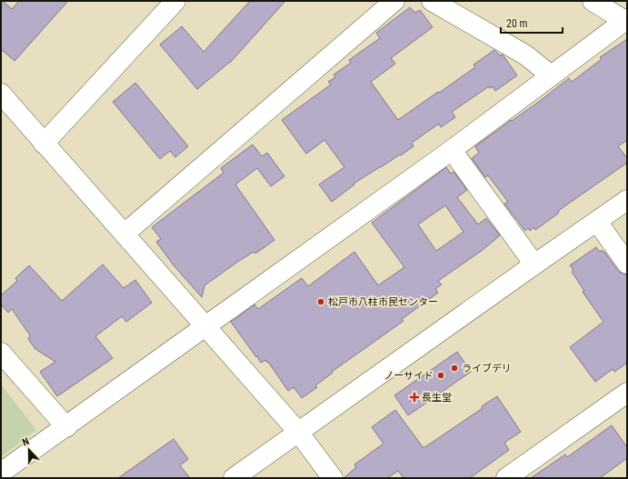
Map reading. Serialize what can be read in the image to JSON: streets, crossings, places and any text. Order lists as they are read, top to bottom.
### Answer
{
  "places": {
    "other": ["松戸市八柱市民センター", "ライブデリ", "ノーサイド"],
    "health": ["長生堂"]
  },
  "scale_bar": "20 m",
  "north": "top"
}
